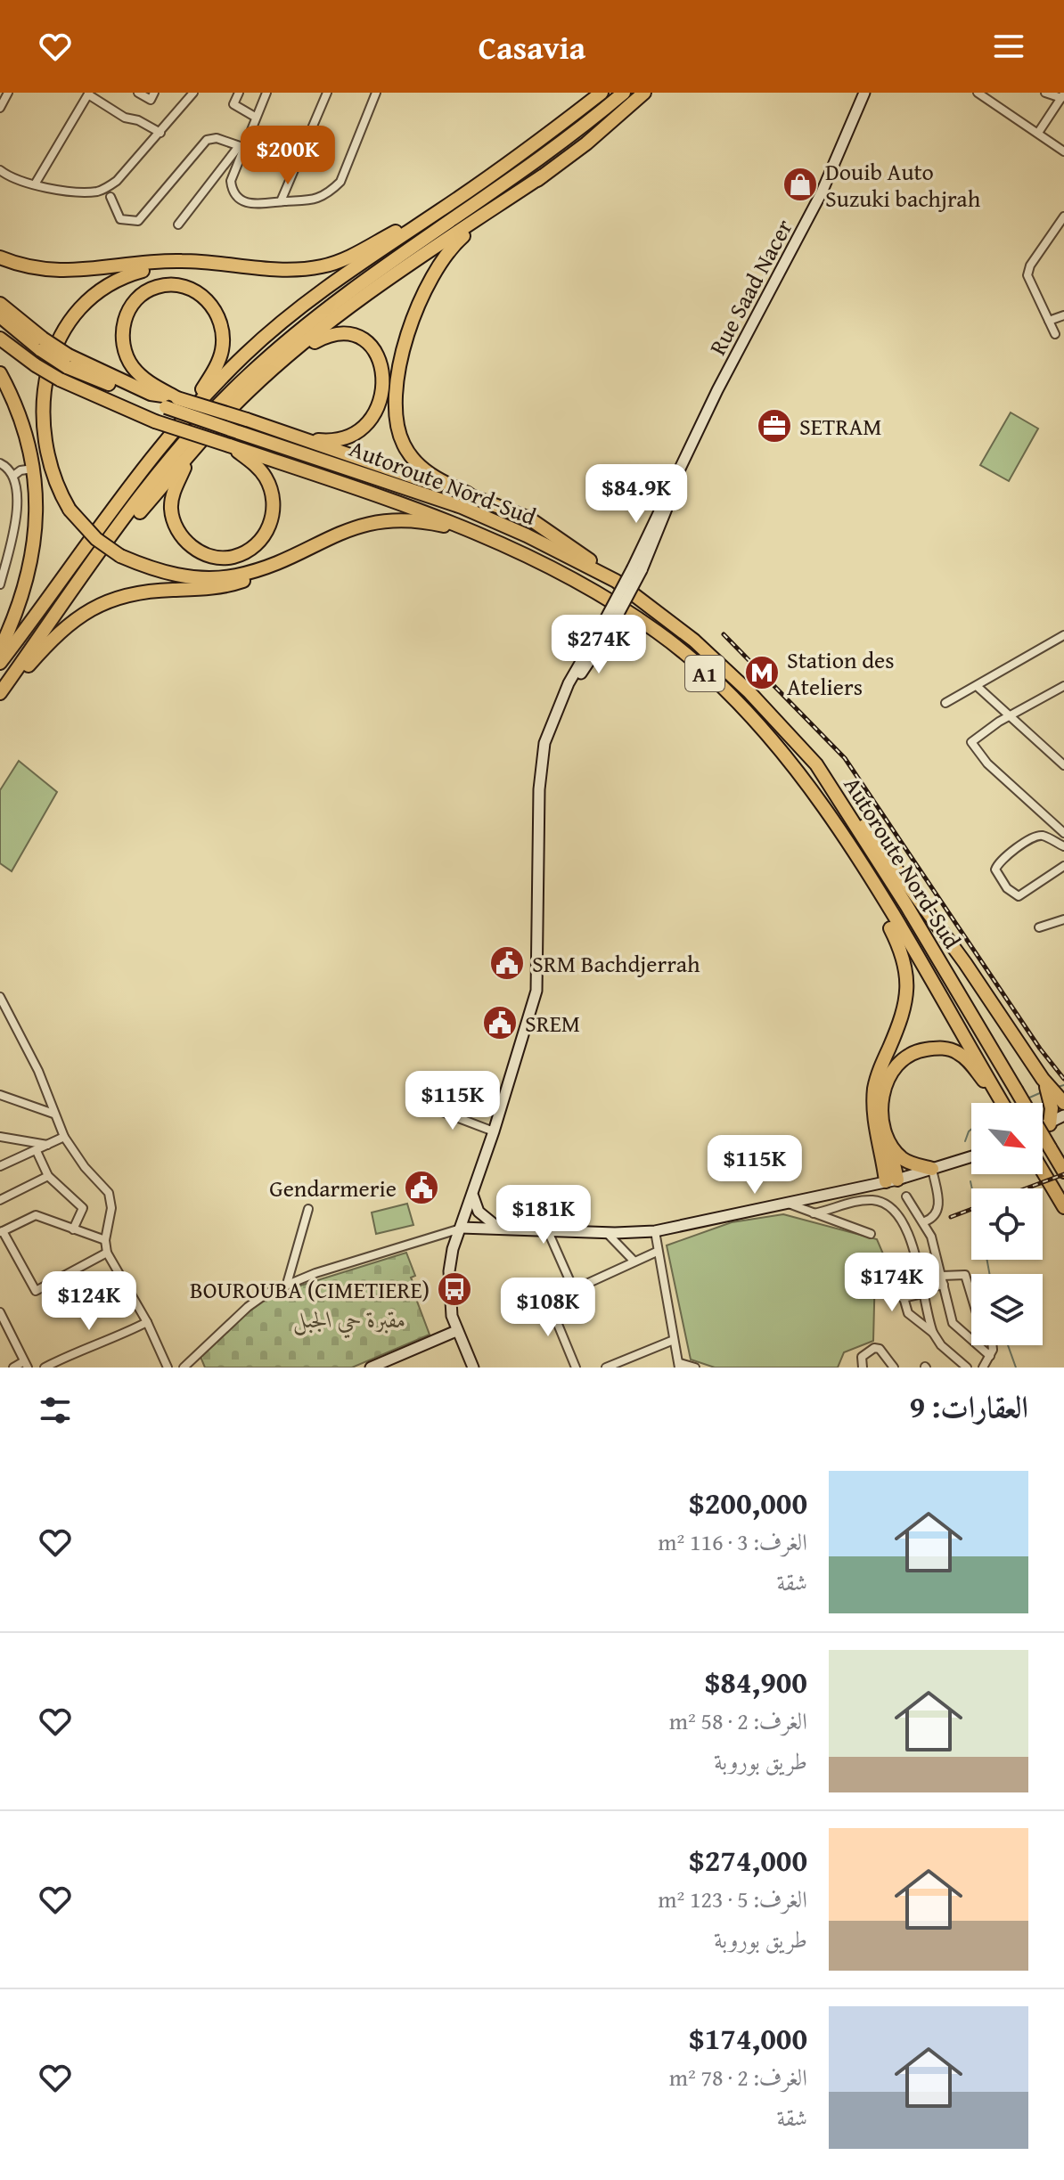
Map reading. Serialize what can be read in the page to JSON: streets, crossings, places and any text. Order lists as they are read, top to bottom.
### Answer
{
  "streets": {
    "highway": ["Autoroute Nord-Sud", "A1"],
    "main road": ["Rue Saad Nacer"]
  },
  "parks": ["مقبرة حي الجبل"],
  "places": {
    "shop": ["Douib Auto Suzuki bachjrah"],
    "office": ["SETRAM"],
    "metro station": ["Station des Ateliers"],
    "public building": ["SRM Bachdjerrah", "SREM", "Gendarmerie"],
    "bus stop": ["BOUROUBA (CIMETIERE)"]
  },
  "north": "bottom right",
  "page": {
    "header": "Casavia",
    "price": [
      "$200K",
      "$84.9K",
      "$274K",
      "$115K",
      "$115K",
      "$181K",
      "$174K",
      "$124K",
      "$108K"
    ],
    "heading": "العقارات: 9",
    "list": [
      {
        "name": "$200,000",
        "note": "الغرف: 3 · 116 m² · شقة"
      },
      {
        "name": "$84,900",
        "note": "الغرف: 2 · 58 m² · طريق بوروبة"
      },
      {
        "name": "$274,000",
        "note": "الغرف: 5 · 123 m² · طريق بوروبة"
      },
      {
        "name": "$174,000",
        "note": "الغرف: 2 · 78 m² · شقة"
      }
    ]
  }
}
